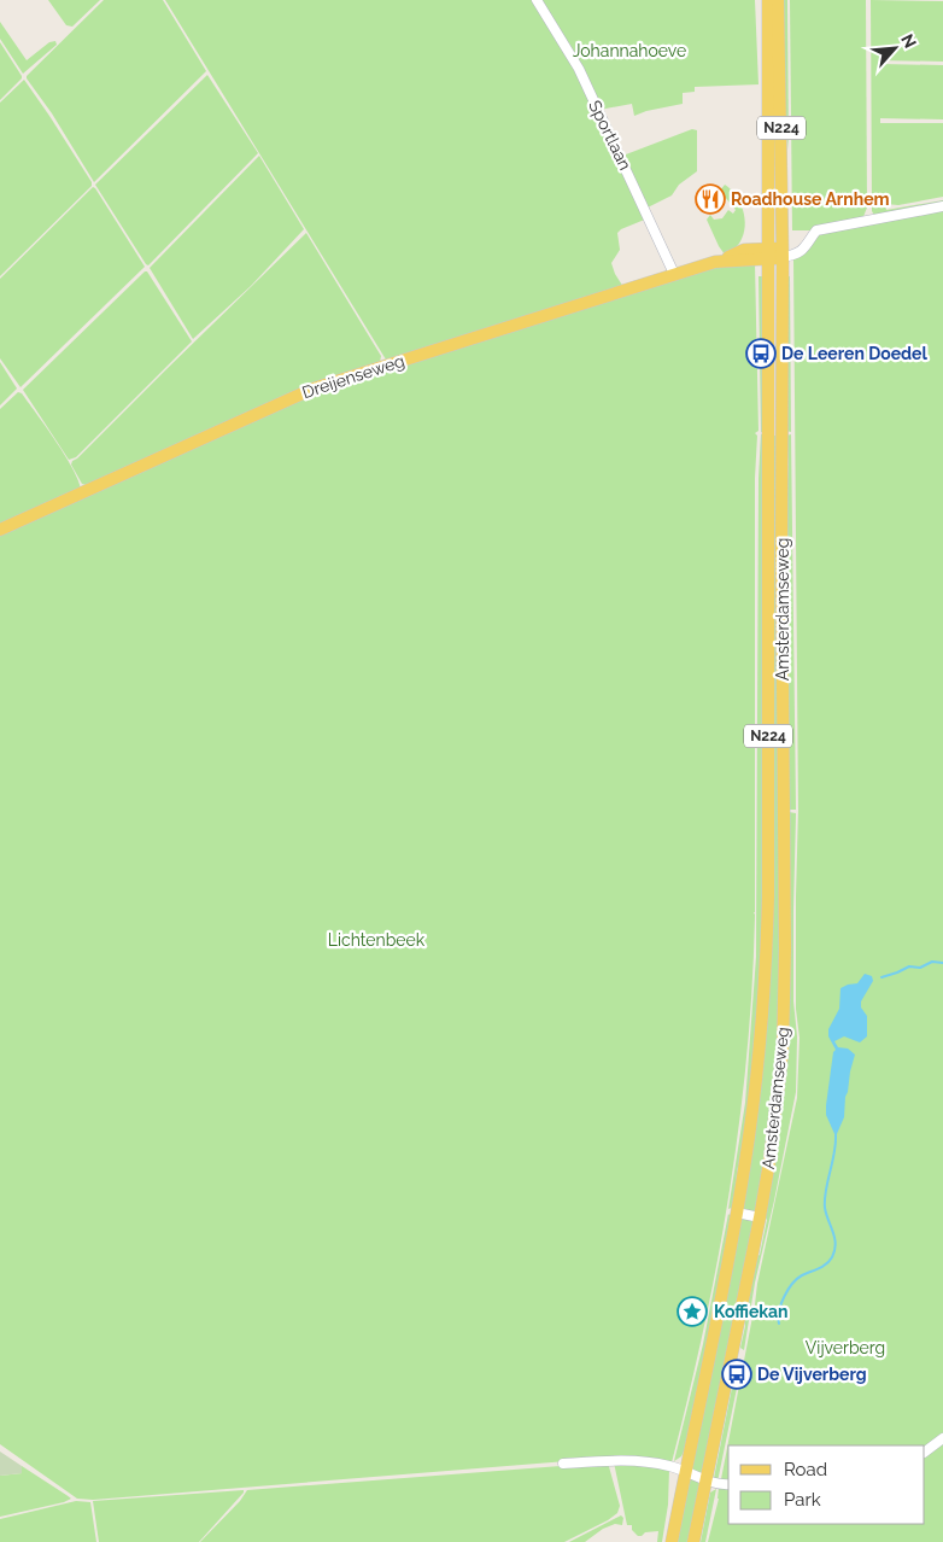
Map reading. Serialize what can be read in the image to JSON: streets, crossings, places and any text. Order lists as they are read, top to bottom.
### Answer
{
  "streets": {
    "main road": ["N224", "Dreijenseweg", "Amsterdamseweg"],
    "street": ["Sportlaan"]
  },
  "crossings": [
    ["Sportlaan", "Dreijenseweg"],
    ["Dreijenseweg", "Amsterdamseweg"]
  ],
  "parks": ["Johannahoeve", "Lichtenbeek", "Vijverberg"],
  "places": {
    "restaurant": ["Roadhouse Arnhem"],
    "bus stop": ["De Leeren Doedel", "De Vijverberg"],
    "place": ["Koffiekan"]
  },
  "legend": ["Road", "Park"],
  "north": "top right"
}
